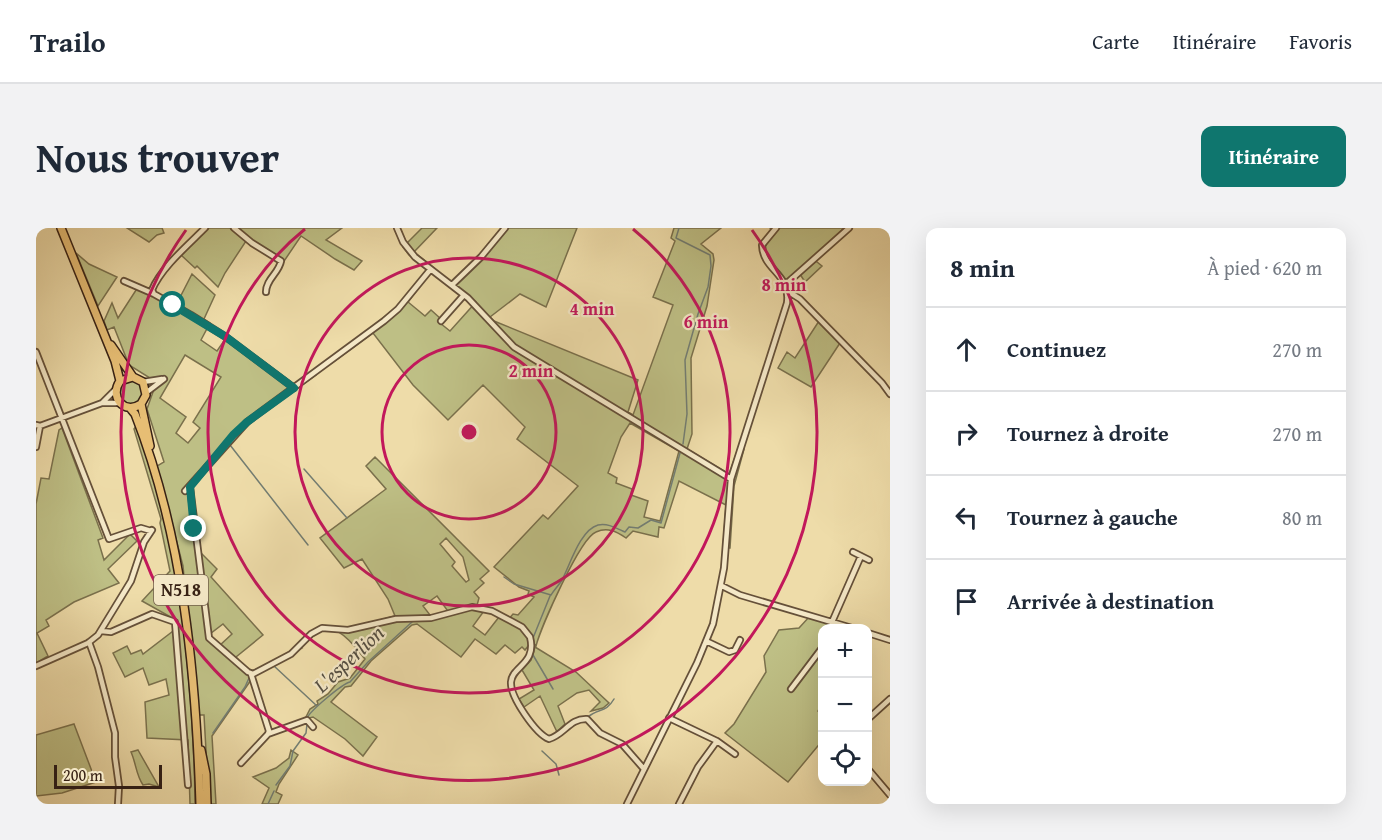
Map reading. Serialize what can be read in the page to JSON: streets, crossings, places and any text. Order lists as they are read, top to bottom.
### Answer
{
  "streets": {
    "highway": ["N518"]
  },
  "water": ["L'esperlion"],
  "scale_bar": "200 m",
  "page": {
    "header": "Trailo",
    "nav": ["Carte", "Itinéraire", "Favoris"],
    "title": "Nous trouver",
    "buttons": "Itinéraire",
    "heading": ["8 min", "À pied · 620 m"],
    "list": [
      ["Continuez", "270 m"],
      ["Tournez à droite", "270 m"],
      ["Tournez à gauche", "80 m"],
      "Arrivée à destination"
    ],
    "map_buttons": ["+", "−"],
    "scale": "200 m"
  },
  "rings": [
    "8 min",
    "4 min",
    "6 min",
    "2 min"
  ]
}
